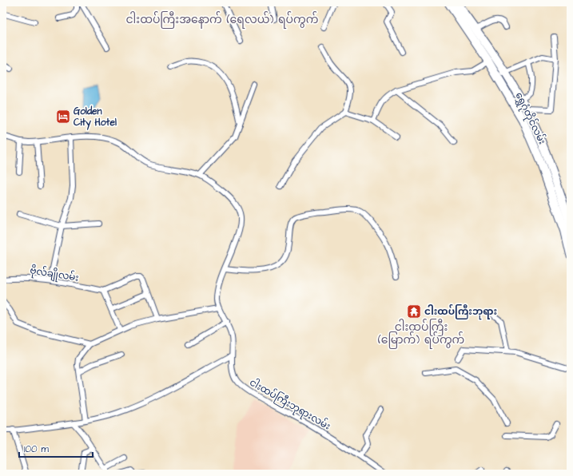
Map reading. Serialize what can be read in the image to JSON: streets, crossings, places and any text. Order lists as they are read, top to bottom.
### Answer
{
  "streets": {
    "main road": ["ရွှေဂုံတိုင်လမ်း"],
    "street": ["ဗိုလ်ချိုလမ်း", "ငါးထပ်ကြီးဘုရားလမ်း"]
  },
  "districts": ["ငါးထပ်ကြီးအနောက် (ရေလယ်) ရပ်ကွက်", "ငါးထပ်ကြီး (မြောက်) ရပ်ကွက်"],
  "places": {
    "hotel": ["Golden City Hotel"],
    "temple": ["ငါးထပ်ကြီးဘုရား"]
  },
  "scale_bar": "100 m"
}
